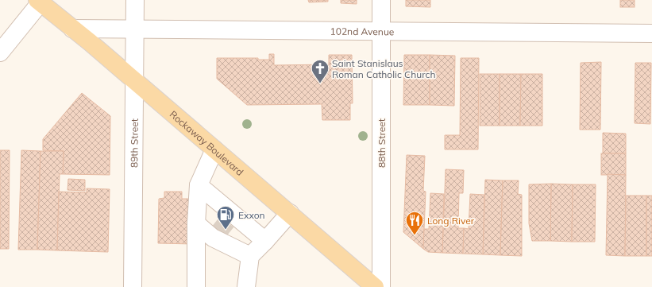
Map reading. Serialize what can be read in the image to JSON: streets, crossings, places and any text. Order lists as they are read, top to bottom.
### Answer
{
  "streets": {
    "main road": ["Rockaway Boulevard"],
    "street": ["102nd Avenue", "88th Street", "89th Street"]
  },
  "crossings": [
    ["102nd Avenue", "Rockaway Boulevard"],
    ["102nd Avenue", "88th Street"],
    ["102nd Avenue", "89th Street"],
    ["Rockaway Boulevard", "89th Street"]
  ],
  "places": {
    "church": ["Saint Stanislaus Roman Catholic Church"],
    "fuel station": ["Exxon"],
    "restaurant": ["Long River"]
  }
}
